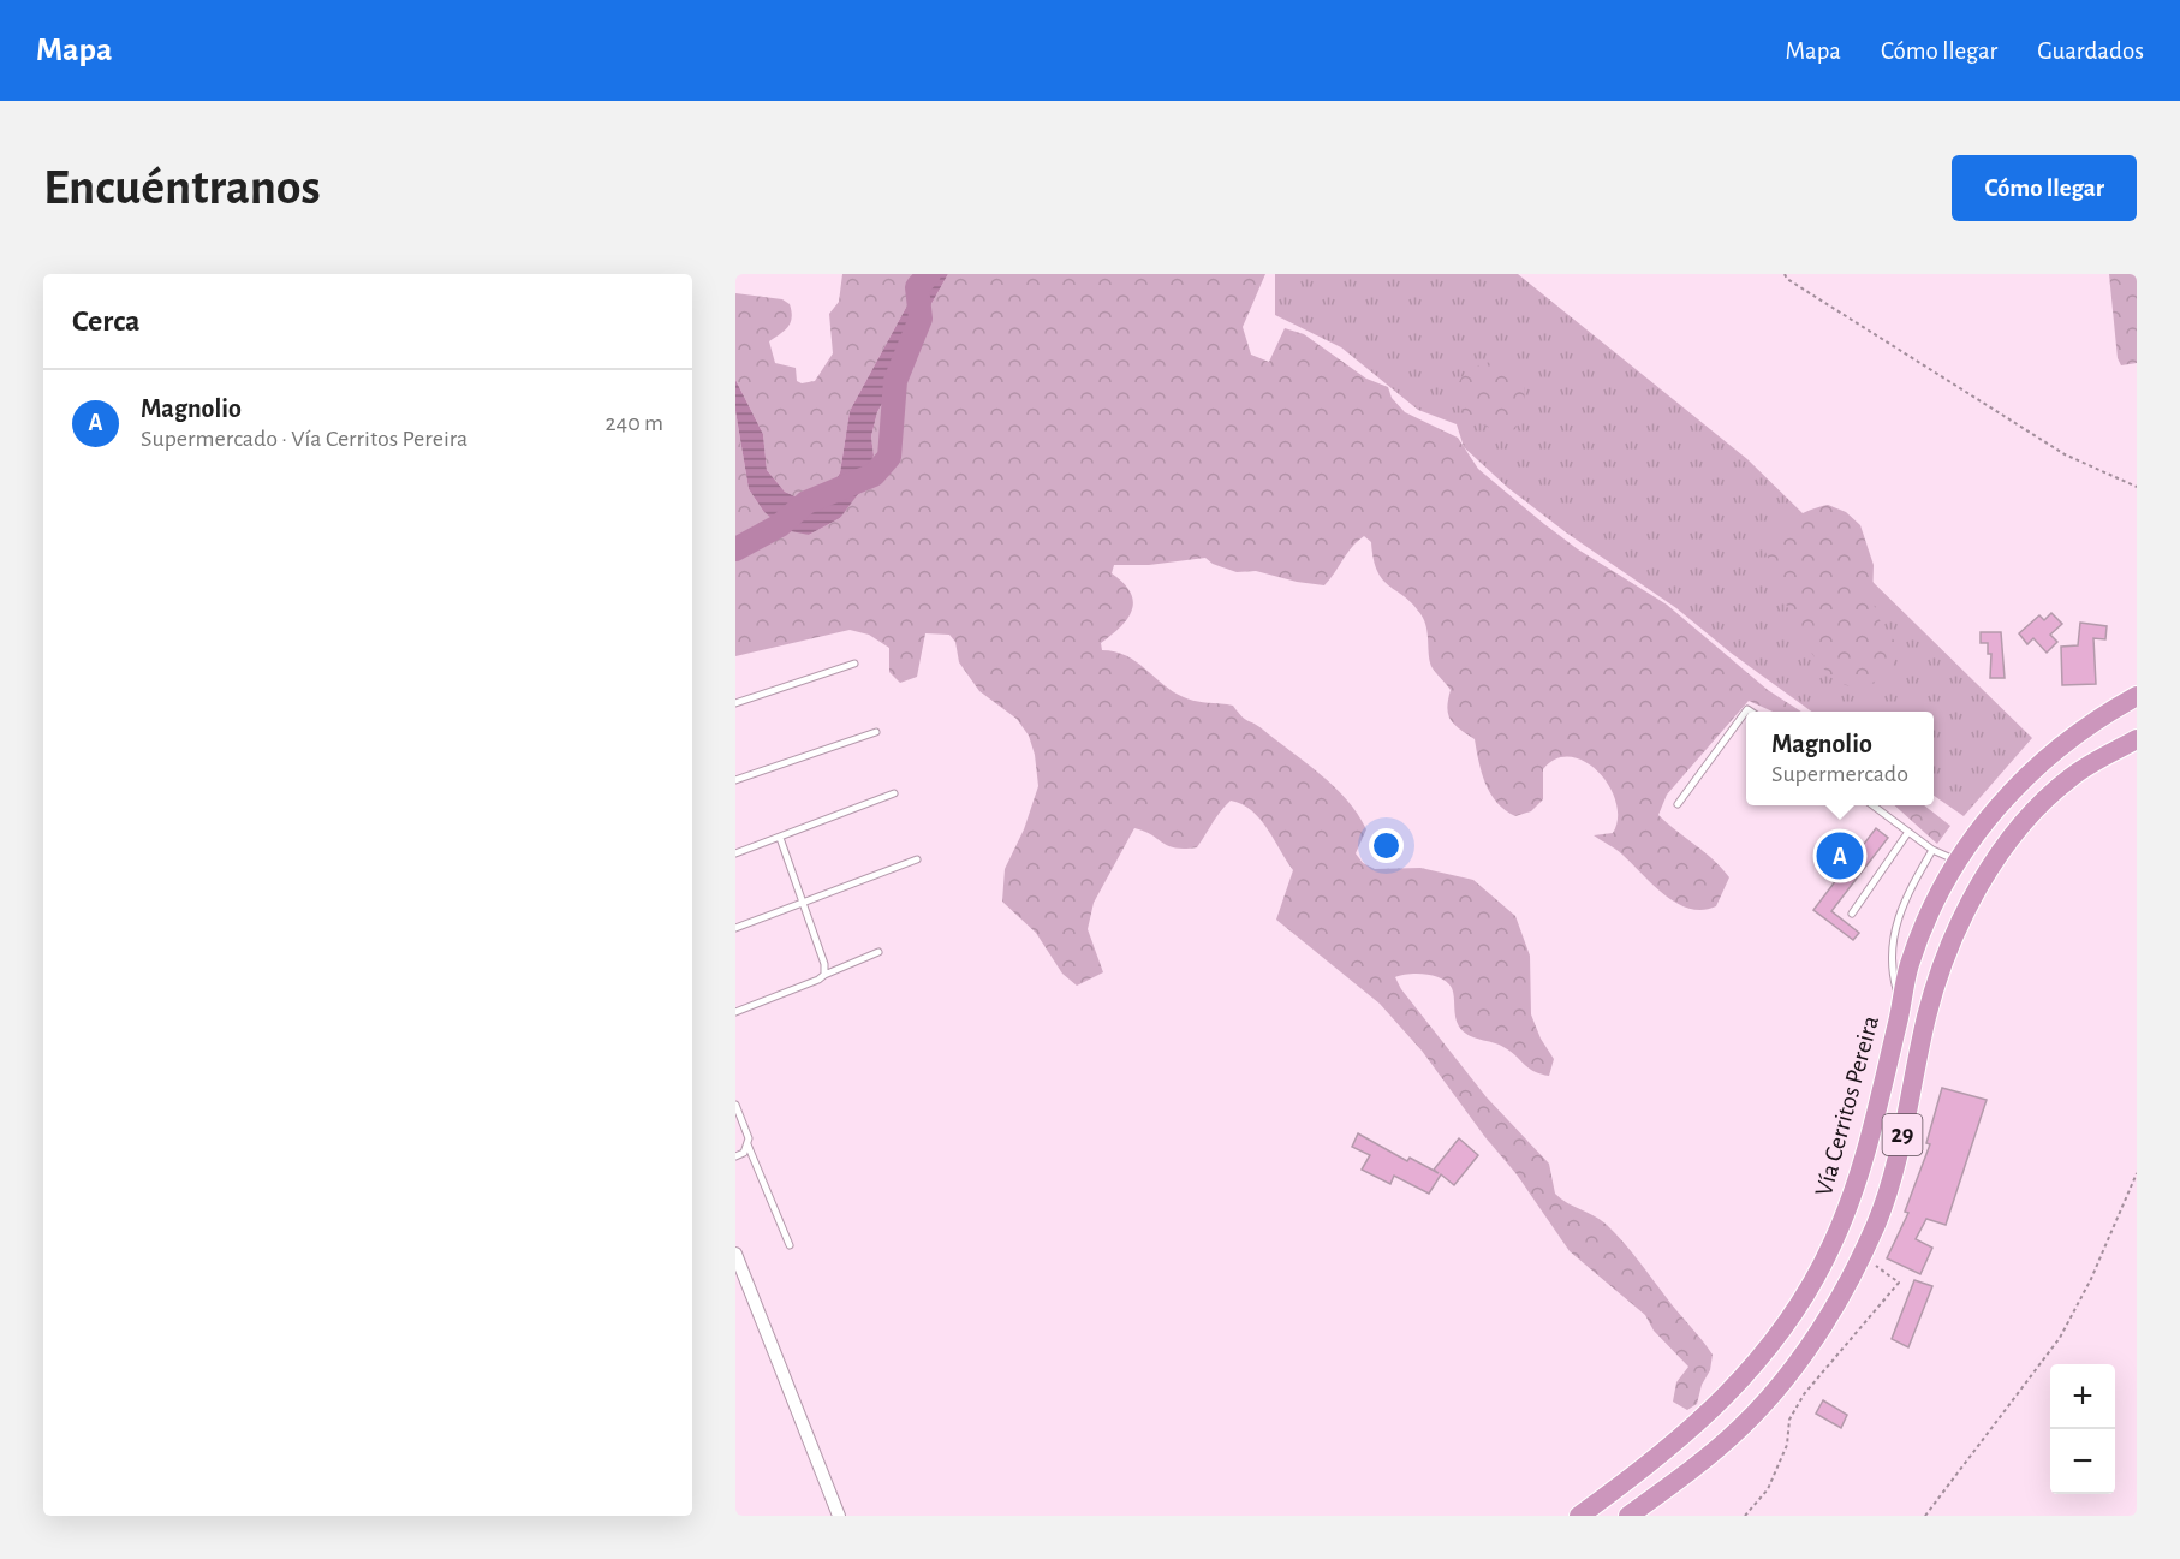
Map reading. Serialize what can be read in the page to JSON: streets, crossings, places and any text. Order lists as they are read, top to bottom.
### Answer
{
  "streets": {
    "highway": ["Vía Cerritos Pereira", "29"]
  },
  "page": {
    "header": "Mapa",
    "nav": ["Mapa", "Cómo llegar", "Guardados"],
    "buttons": "Cómo llegar",
    "title": "Encuéntranos",
    "heading": "Cerca",
    "list": [
      {
        "mark": "A",
        "name": "Magnolio",
        "note": "Supermercado · Vía Cerritos Pereira",
        "value": "240 m"
      }
    ],
    "popup": ["Magnolio", "Supermercado"],
    "pins": "A",
    "map_buttons": ["+", "−"]
  }
}
